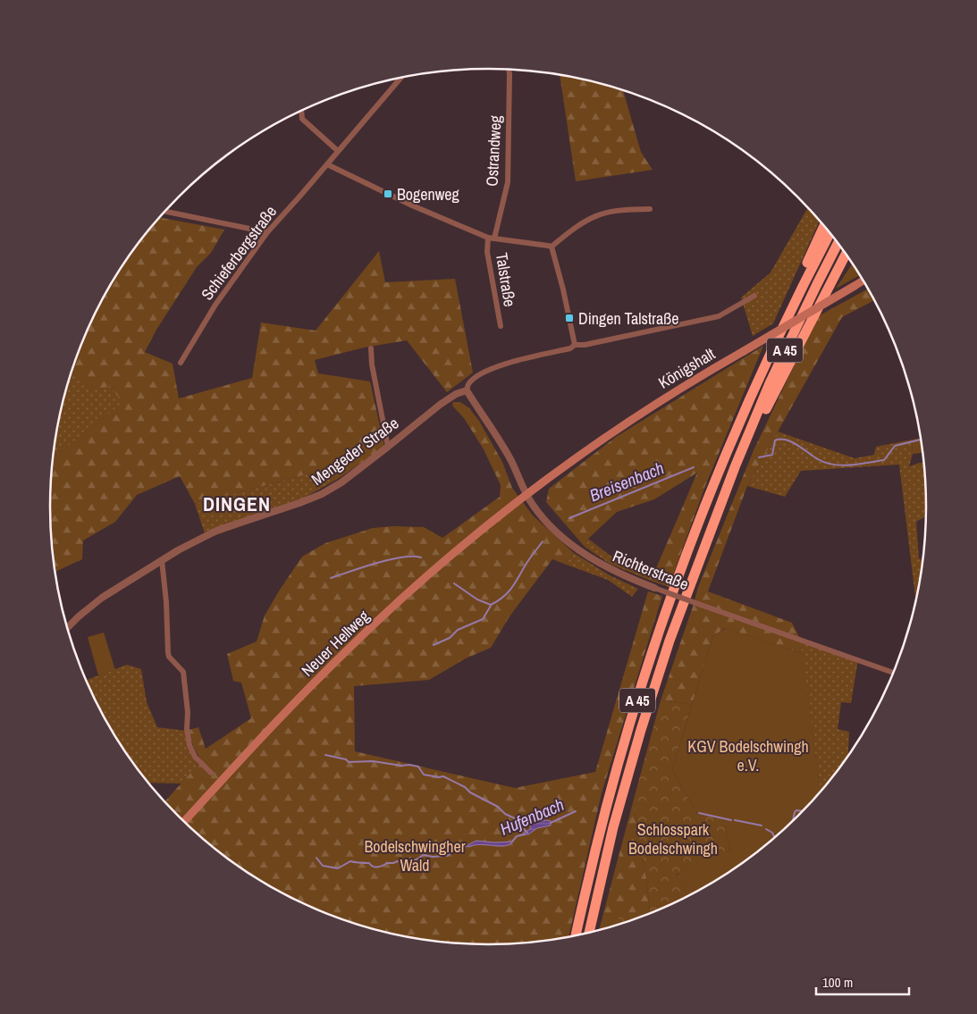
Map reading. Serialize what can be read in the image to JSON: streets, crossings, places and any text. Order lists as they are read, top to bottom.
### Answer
{
  "streets": {
    "highway": ["A 45"],
    "main road": ["Königshalt", "Neuer Hellweg"],
    "street": [
      "Ostrandweg",
      "Schieferbergstraße",
      "Talstraße",
      "Mengeder Straße",
      "Richterstraße"
    ]
  },
  "crossings": [
    ["Ostrandweg", "Talstraße"],
    ["Schieferbergstraße", "Talstraße"],
    ["Königshalt", "Richterstraße"],
    ["Königshalt", "Neuer Hellweg"],
    ["Mengeder Straße", "Richterstraße"],
    ["Richterstraße", "Neuer Hellweg"]
  ],
  "districts": ["DINGEN"],
  "water": ["Breisenbach", "Hufenbach"],
  "parks": ["KGV Bodelschwingh e.V.", "Schlosspark Bodelschwingh", "Bodelschwingher Wald"],
  "places": {
    "transit": ["Bogenweg", "Dingen Talstraße"]
  },
  "scale_bar": "100 m"
}
